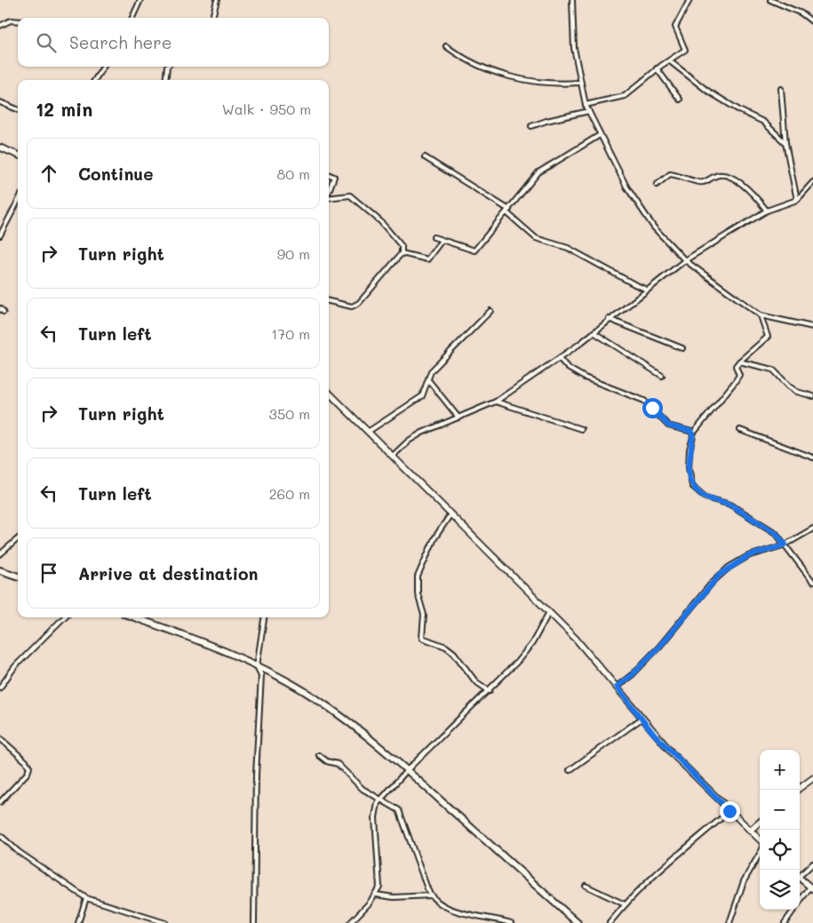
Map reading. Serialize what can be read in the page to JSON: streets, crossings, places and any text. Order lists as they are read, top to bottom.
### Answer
{
  "page": {
    "search": "Search here",
    "heading": ["12 min", "Walk · 950 m"],
    "list": [
      ["Continue", "80 m"],
      ["Turn right", "90 m"],
      ["Turn left", "170 m"],
      ["Turn right", "350 m"],
      ["Turn left", "260 m"],
      "Arrive at destination"
    ],
    "map_buttons": ["+", "−"]
  }
}
